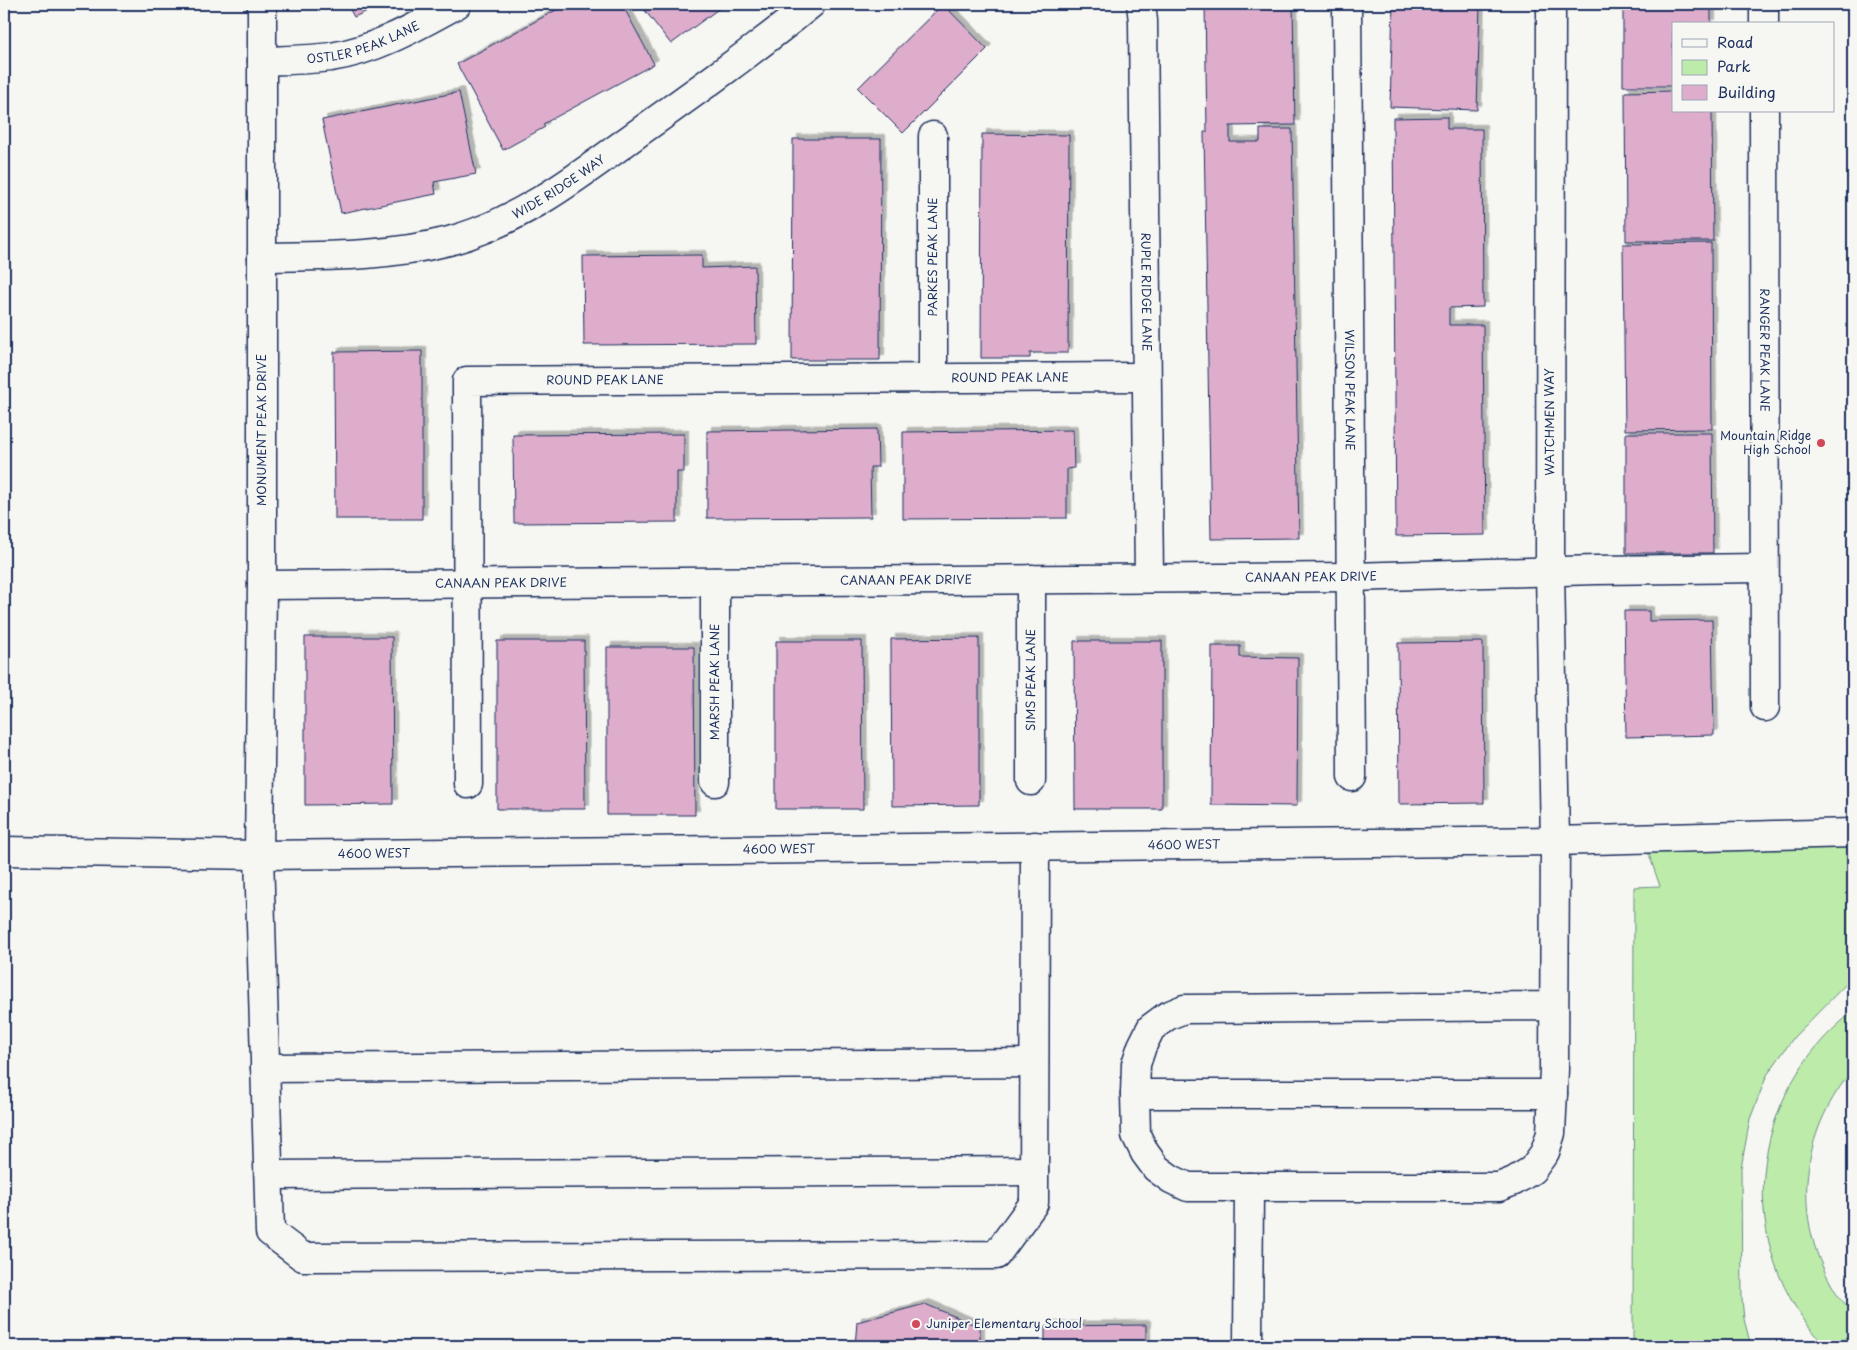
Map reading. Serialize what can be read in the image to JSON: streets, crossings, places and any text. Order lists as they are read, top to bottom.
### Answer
{
  "streets": {
    "street": [
      "OSTLER PEAK LANE",
      "WIDE RIDGE WAY",
      "PARKES PEAK LANE",
      "RUPLE RIDGE LANE",
      "RANGER PEAK LANE",
      "ROUND PEAK LANE",
      "WILSON PEAK LANE",
      "WATCHMEN WAY",
      "MONUMENT PEAK DRIVE",
      "CANAAN PEAK DRIVE",
      "SIMS PEAK LANE",
      "MARSH PEAK LANE",
      "4600 WEST"
    ]
  },
  "crossings": [
    ["OSTLER PEAK LANE", "MONUMENT PEAK DRIVE"],
    ["WIDE RIDGE WAY", "MONUMENT PEAK DRIVE"],
    ["PARKES PEAK LANE", "ROUND PEAK LANE"],
    ["RUPLE RIDGE LANE", "ROUND PEAK LANE"],
    ["RUPLE RIDGE LANE", "CANAAN PEAK DRIVE"],
    ["RANGER PEAK LANE", "CANAAN PEAK DRIVE"],
    ["ROUND PEAK LANE", "CANAAN PEAK DRIVE"],
    ["WILSON PEAK LANE", "CANAAN PEAK DRIVE"],
    ["WATCHMEN WAY", "CANAAN PEAK DRIVE"],
    ["WATCHMEN WAY", "4600 WEST"],
    ["MONUMENT PEAK DRIVE", "CANAAN PEAK DRIVE"],
    ["MONUMENT PEAK DRIVE", "4600 WEST"],
    ["CANAAN PEAK DRIVE", "SIMS PEAK LANE"],
    ["CANAAN PEAK DRIVE", "MARSH PEAK LANE"]
  ],
  "places": ["Mountain Ridge High School", "Juniper Elementary School"],
  "legend": ["Road", "Park", "Building"]
}
